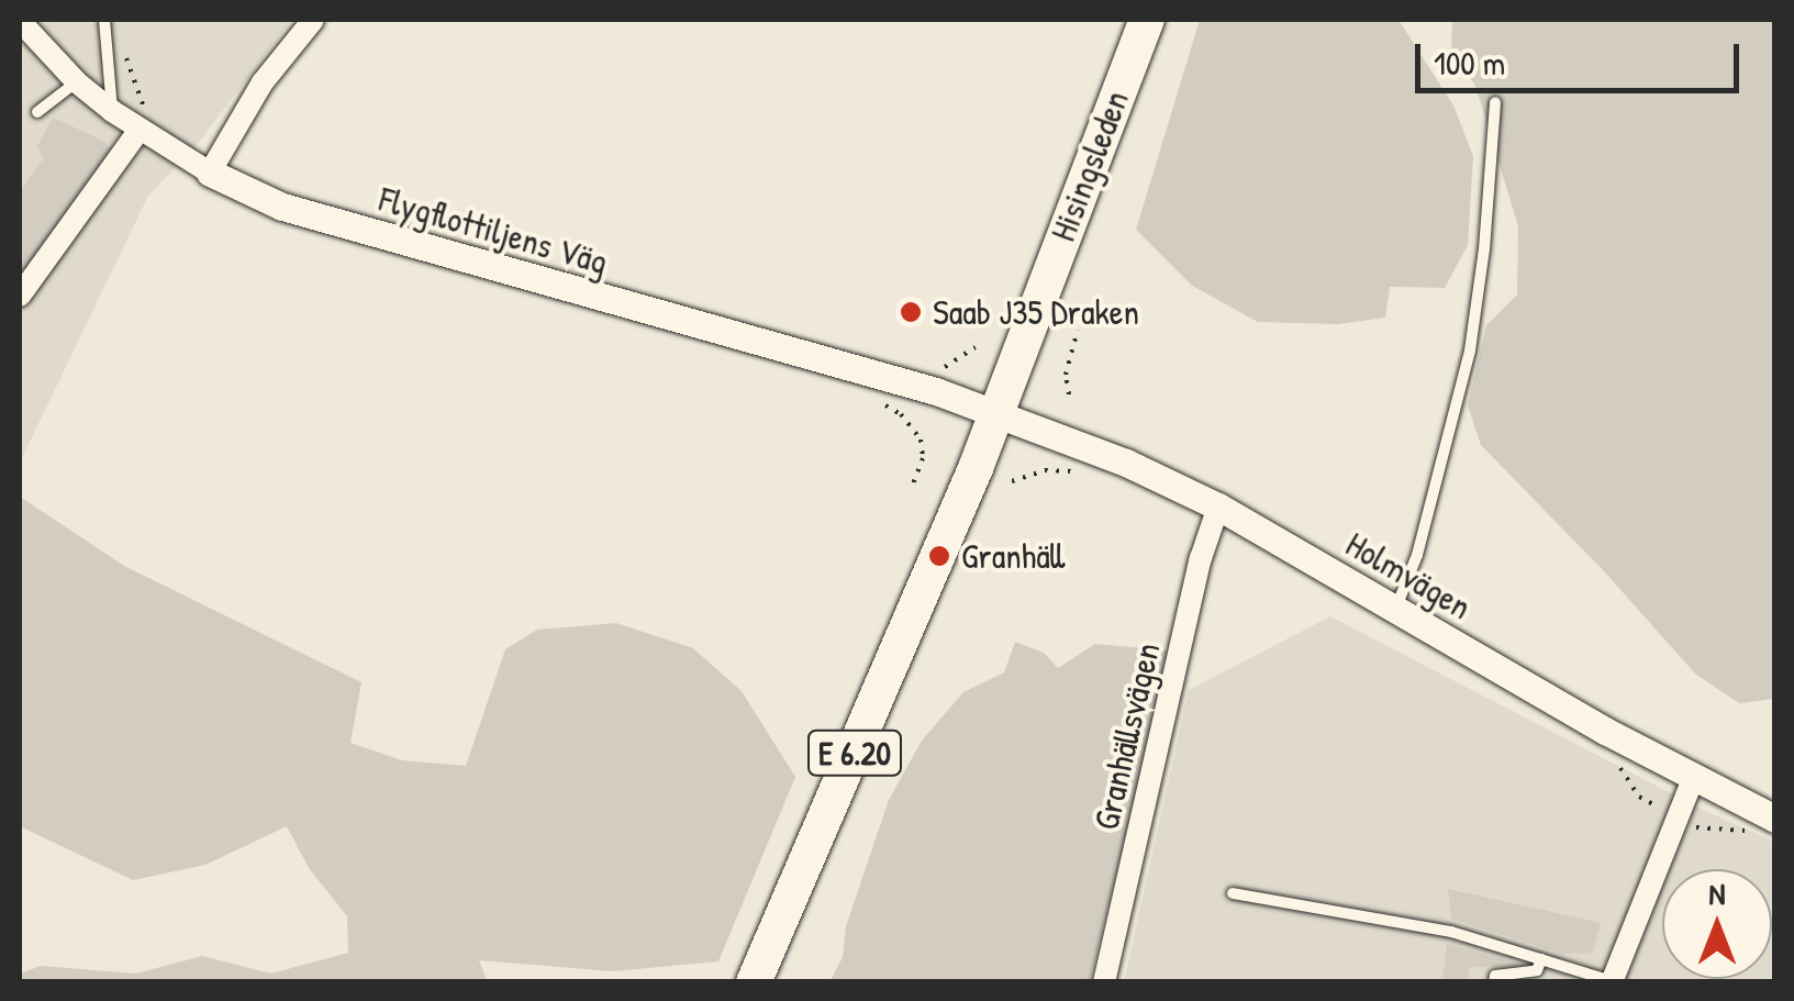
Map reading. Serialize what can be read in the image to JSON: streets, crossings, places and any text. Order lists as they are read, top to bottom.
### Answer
{
  "streets": {
    "highway": ["Hisingsleden", "E 6.20"],
    "street": ["Flygflottiljens Väg", "Holmvägen", "Granhällsvägen"]
  },
  "crossings": [
    ["Hisingsleden", "Flygflottiljens Väg"],
    ["Hisingsleden", "Holmvägen"],
    ["Flygflottiljens Väg", "Holmvägen"],
    ["Holmvägen", "Granhällsvägen"]
  ],
  "places": ["Saab J35 Draken", "Granhäll"],
  "scale_bar": "100 m",
  "north": "top"
}
